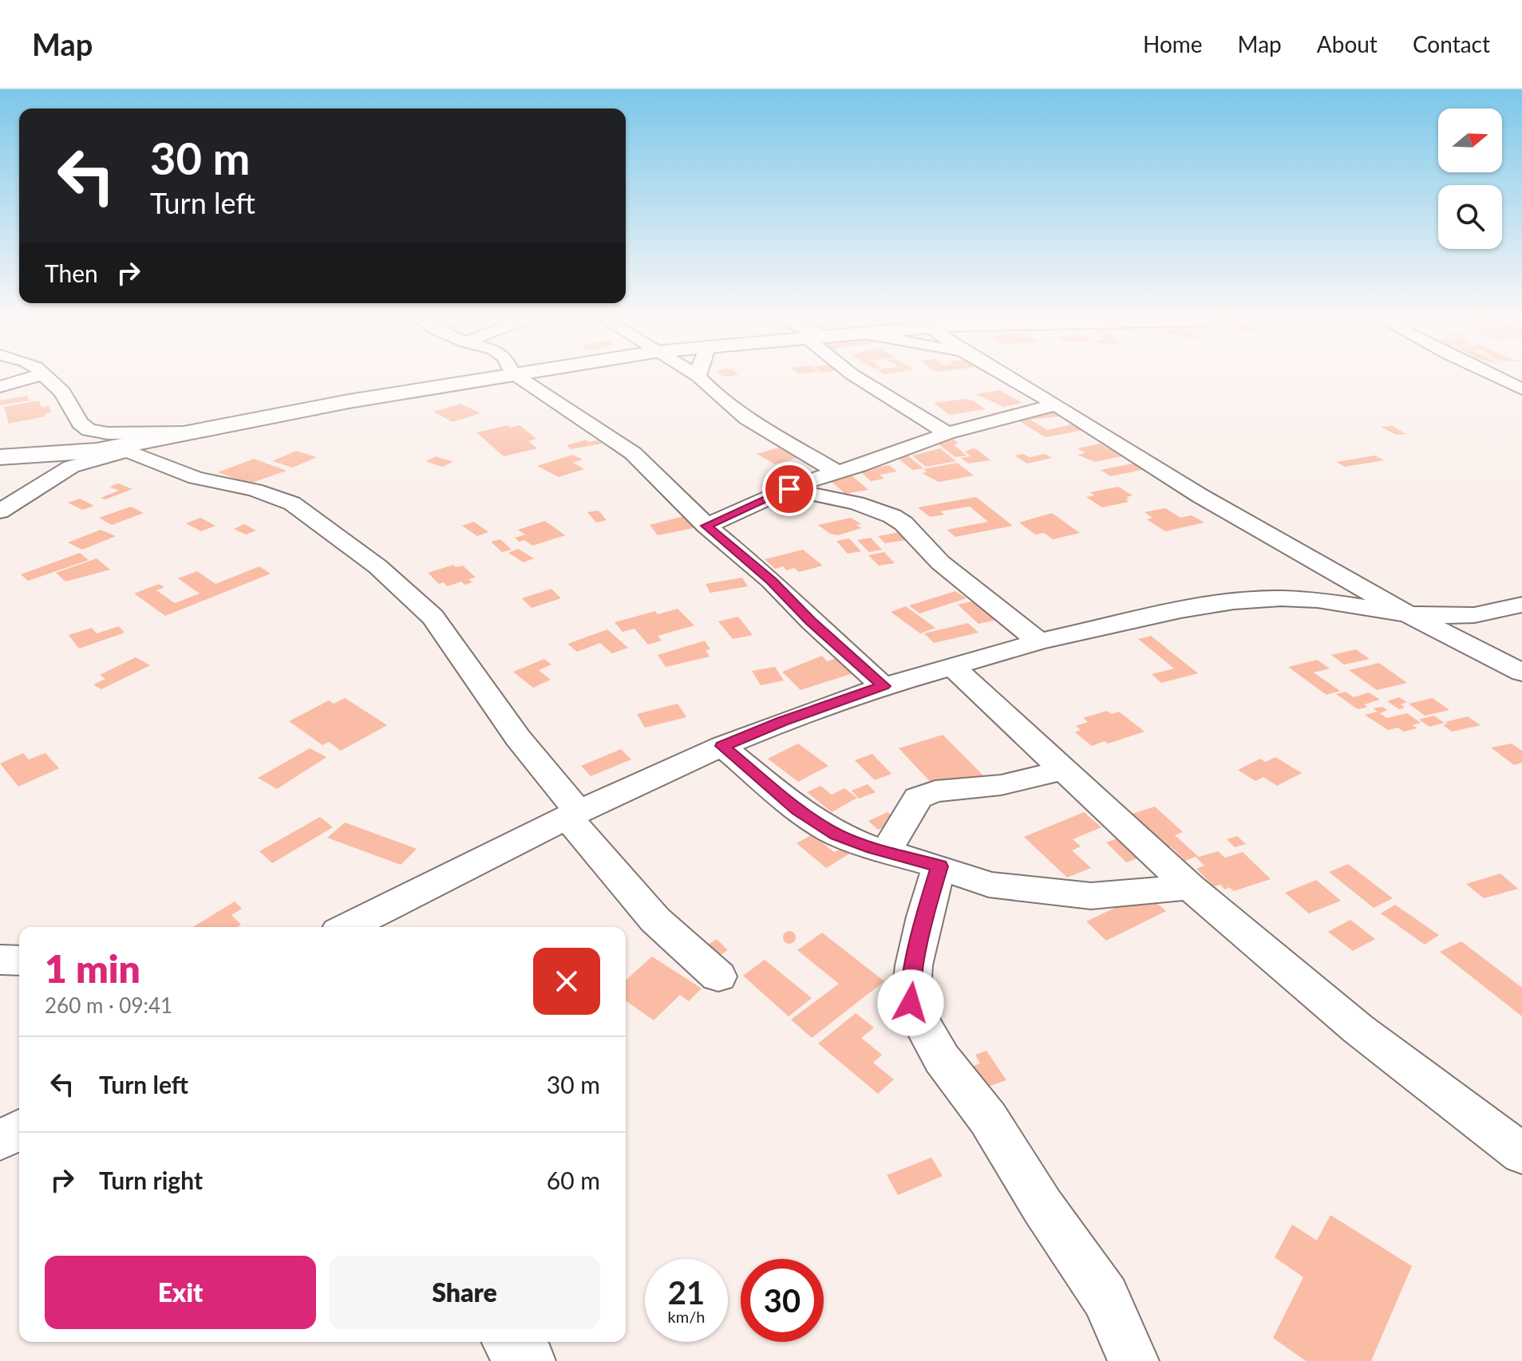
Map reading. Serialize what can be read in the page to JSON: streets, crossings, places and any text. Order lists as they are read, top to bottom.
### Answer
{
  "north": "right",
  "page": {
    "header": "Map",
    "nav": [
      "Home",
      "Map",
      "About",
      "Contact"
    ],
    "turn": ["30 m", "Turn left"],
    "then": "Then",
    "heading": ["1 min", "260 m · 09:41"],
    "list": [
      {
        "name": "Turn left",
        "value": "30 m"
      },
      {
        "name": "Turn right",
        "value": "60 m"
      }
    ],
    "buttons": ["Exit", "Share"],
    "speed": "21 km/h",
    "limit": "30"
  }
}
